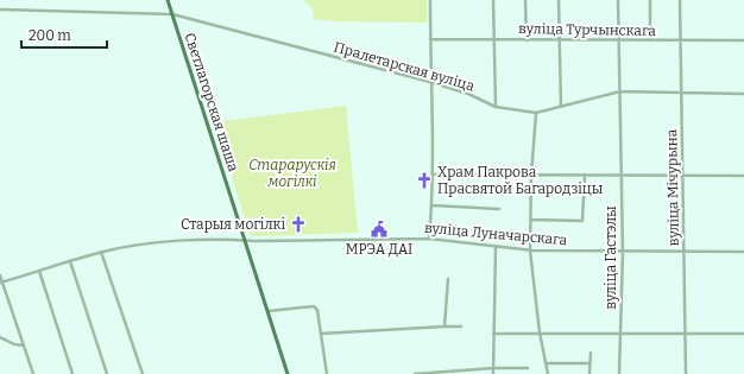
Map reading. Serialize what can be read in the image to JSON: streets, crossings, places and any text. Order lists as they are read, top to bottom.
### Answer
{
  "streets": {
    "main road": ["Светлагорская шаша"],
    "street": [
      "вуліца Турчынскага",
      "Пралетарская вуліца",
      "вуліца Мічурына",
      "вуліца Луначарскага",
      "вуліца Гастэлы"
    ]
  },
  "crossings": [
    ["вуліца Турчынскага", "вуліца Мічурына"],
    ["вуліца Турчынскага", "вуліца Гастэлы"],
    ["Пралетарская вуліца", "Светлагорская шаша"],
    ["Пралетарская вуліца", "вуліца Мічурына"],
    ["Пралетарская вуліца", "вуліца Гастэлы"],
    ["Светлагорская шаша", "вуліца Луначарскага"],
    ["вуліца Мічурына", "вуліца Луначарскага"],
    ["вуліца Луначарскага", "вуліца Гастэлы"]
  ],
  "parks": ["Старарускія могілкі"],
  "places": {
    "church": ["Храм Пакрова Прасвятой Багародзіцы", "Старыя могілкі"],
    "public building": ["МРЭА ДАІ"]
  },
  "scale_bar": "200 m"
}
